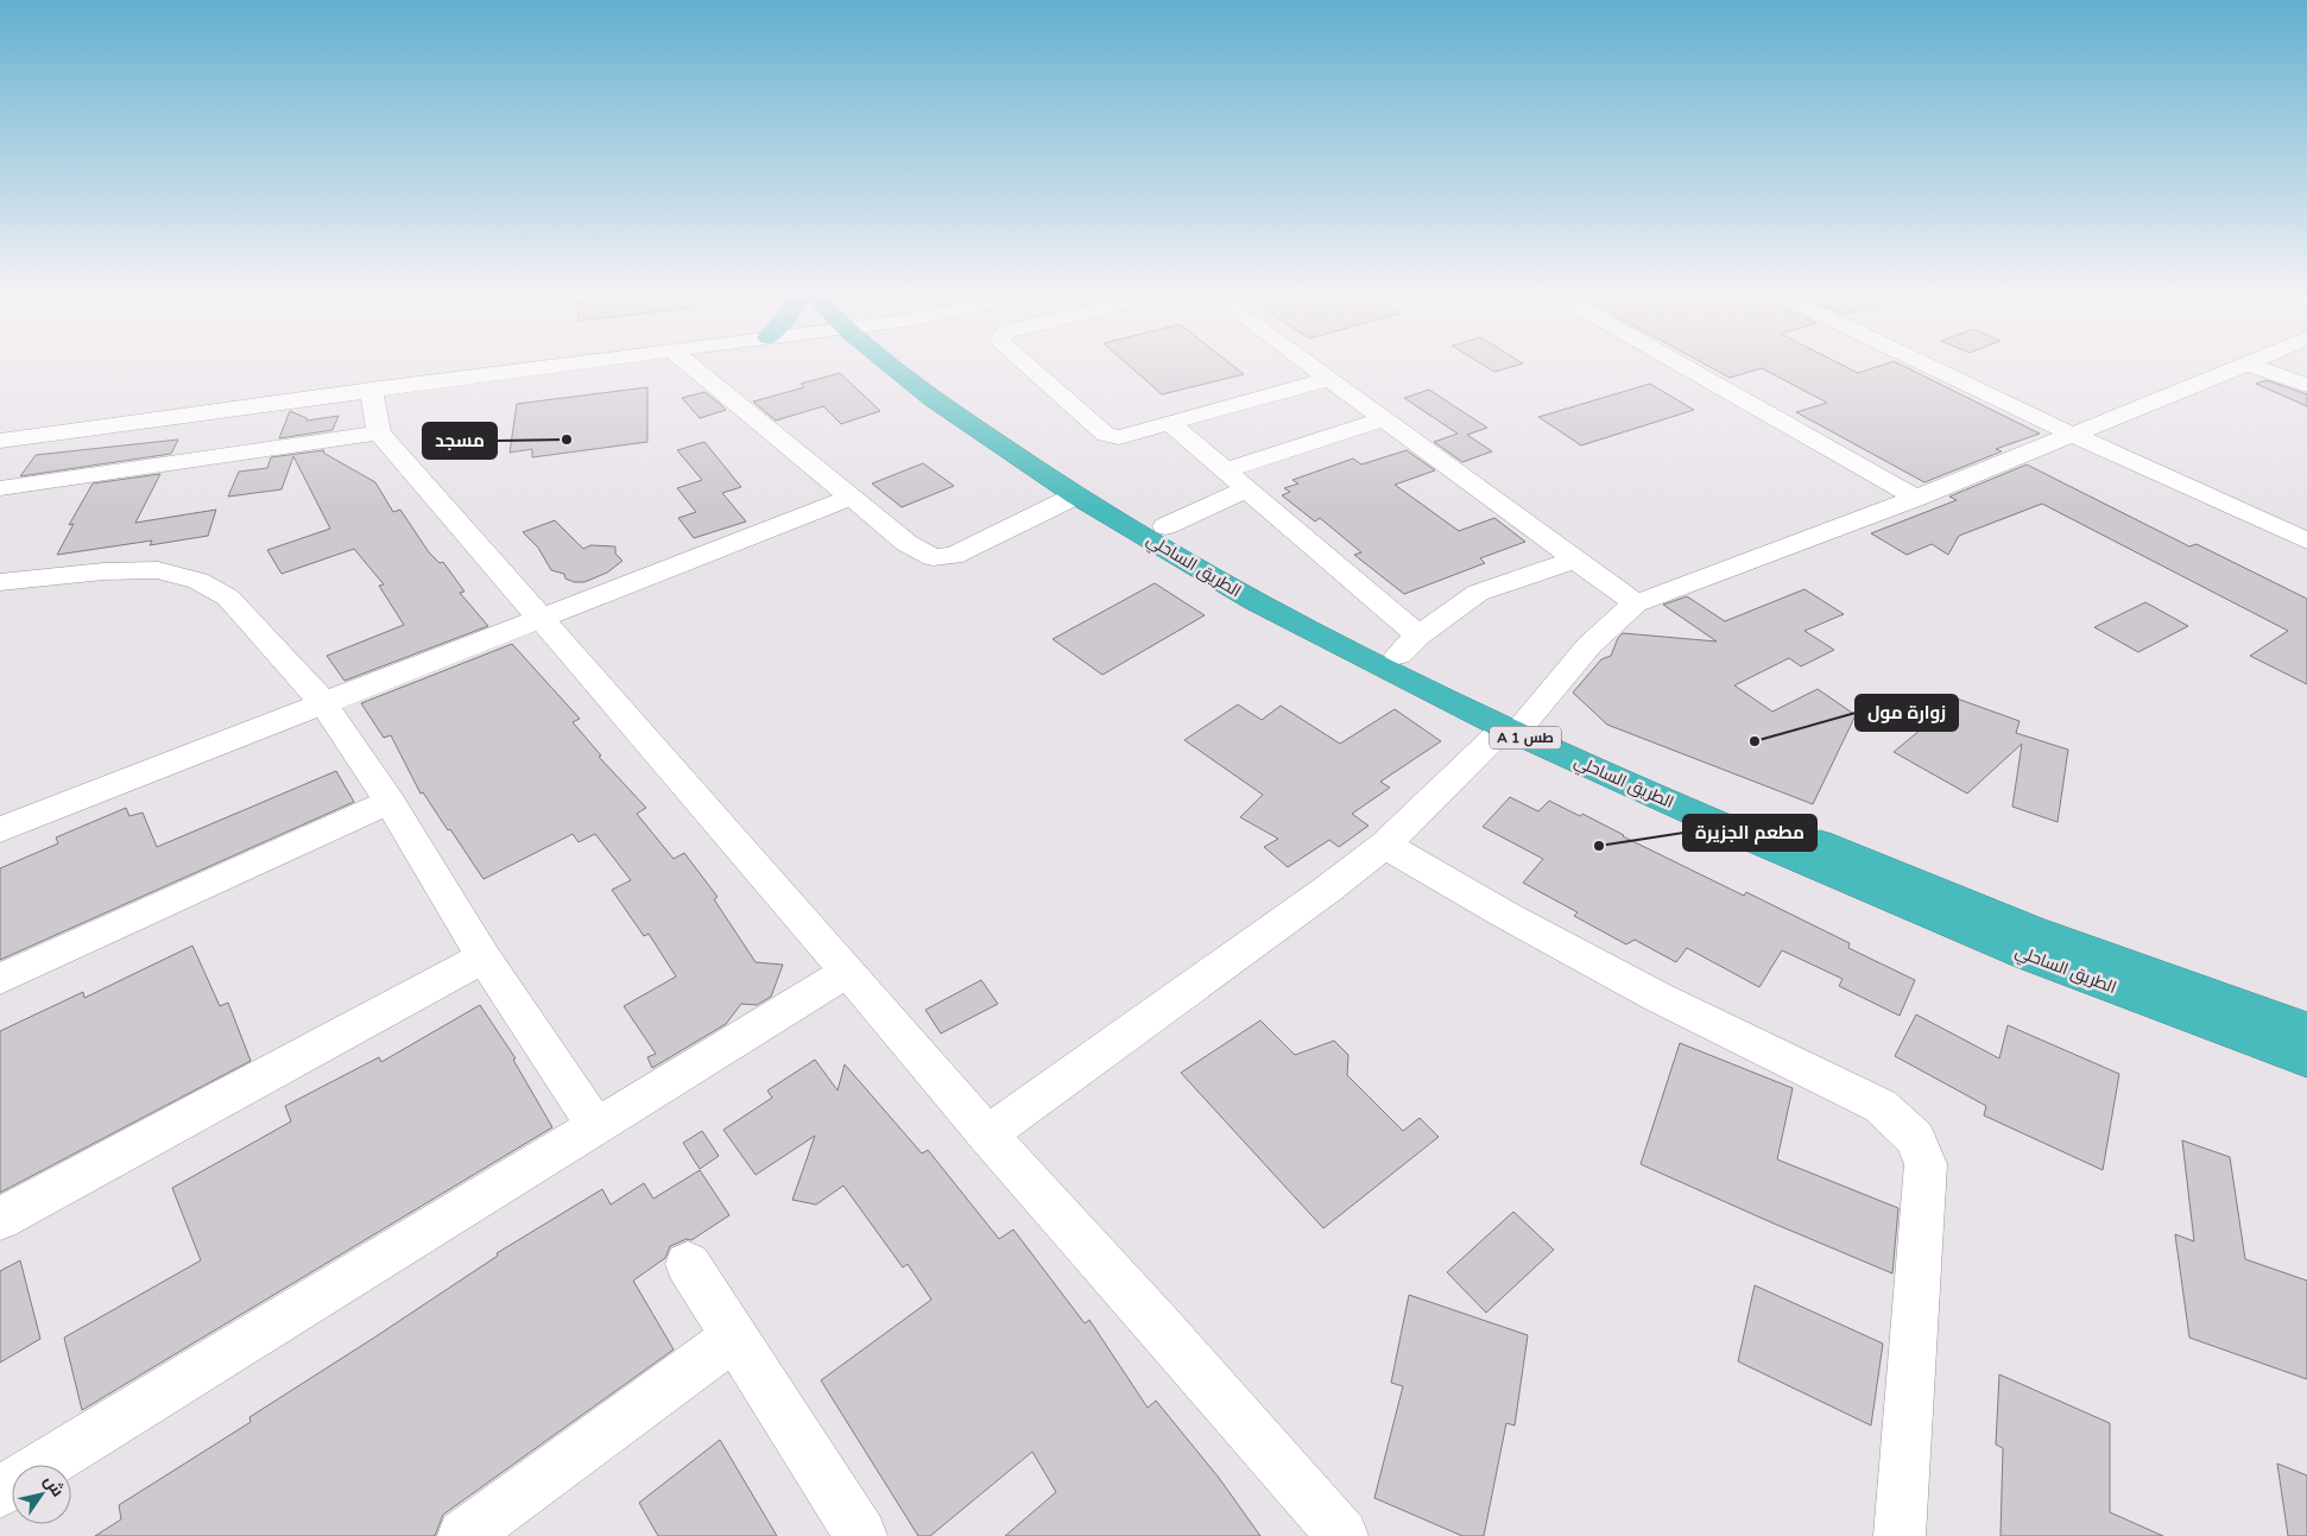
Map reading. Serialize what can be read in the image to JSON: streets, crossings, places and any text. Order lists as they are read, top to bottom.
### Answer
{
  "streets": {
    "highway": ["الطريق الساحلي", "A 1 طس"]
  },
  "places": ["مسجد", "زوارة مول", "مطعم الجزيرة"],
  "north": "top right"
}
